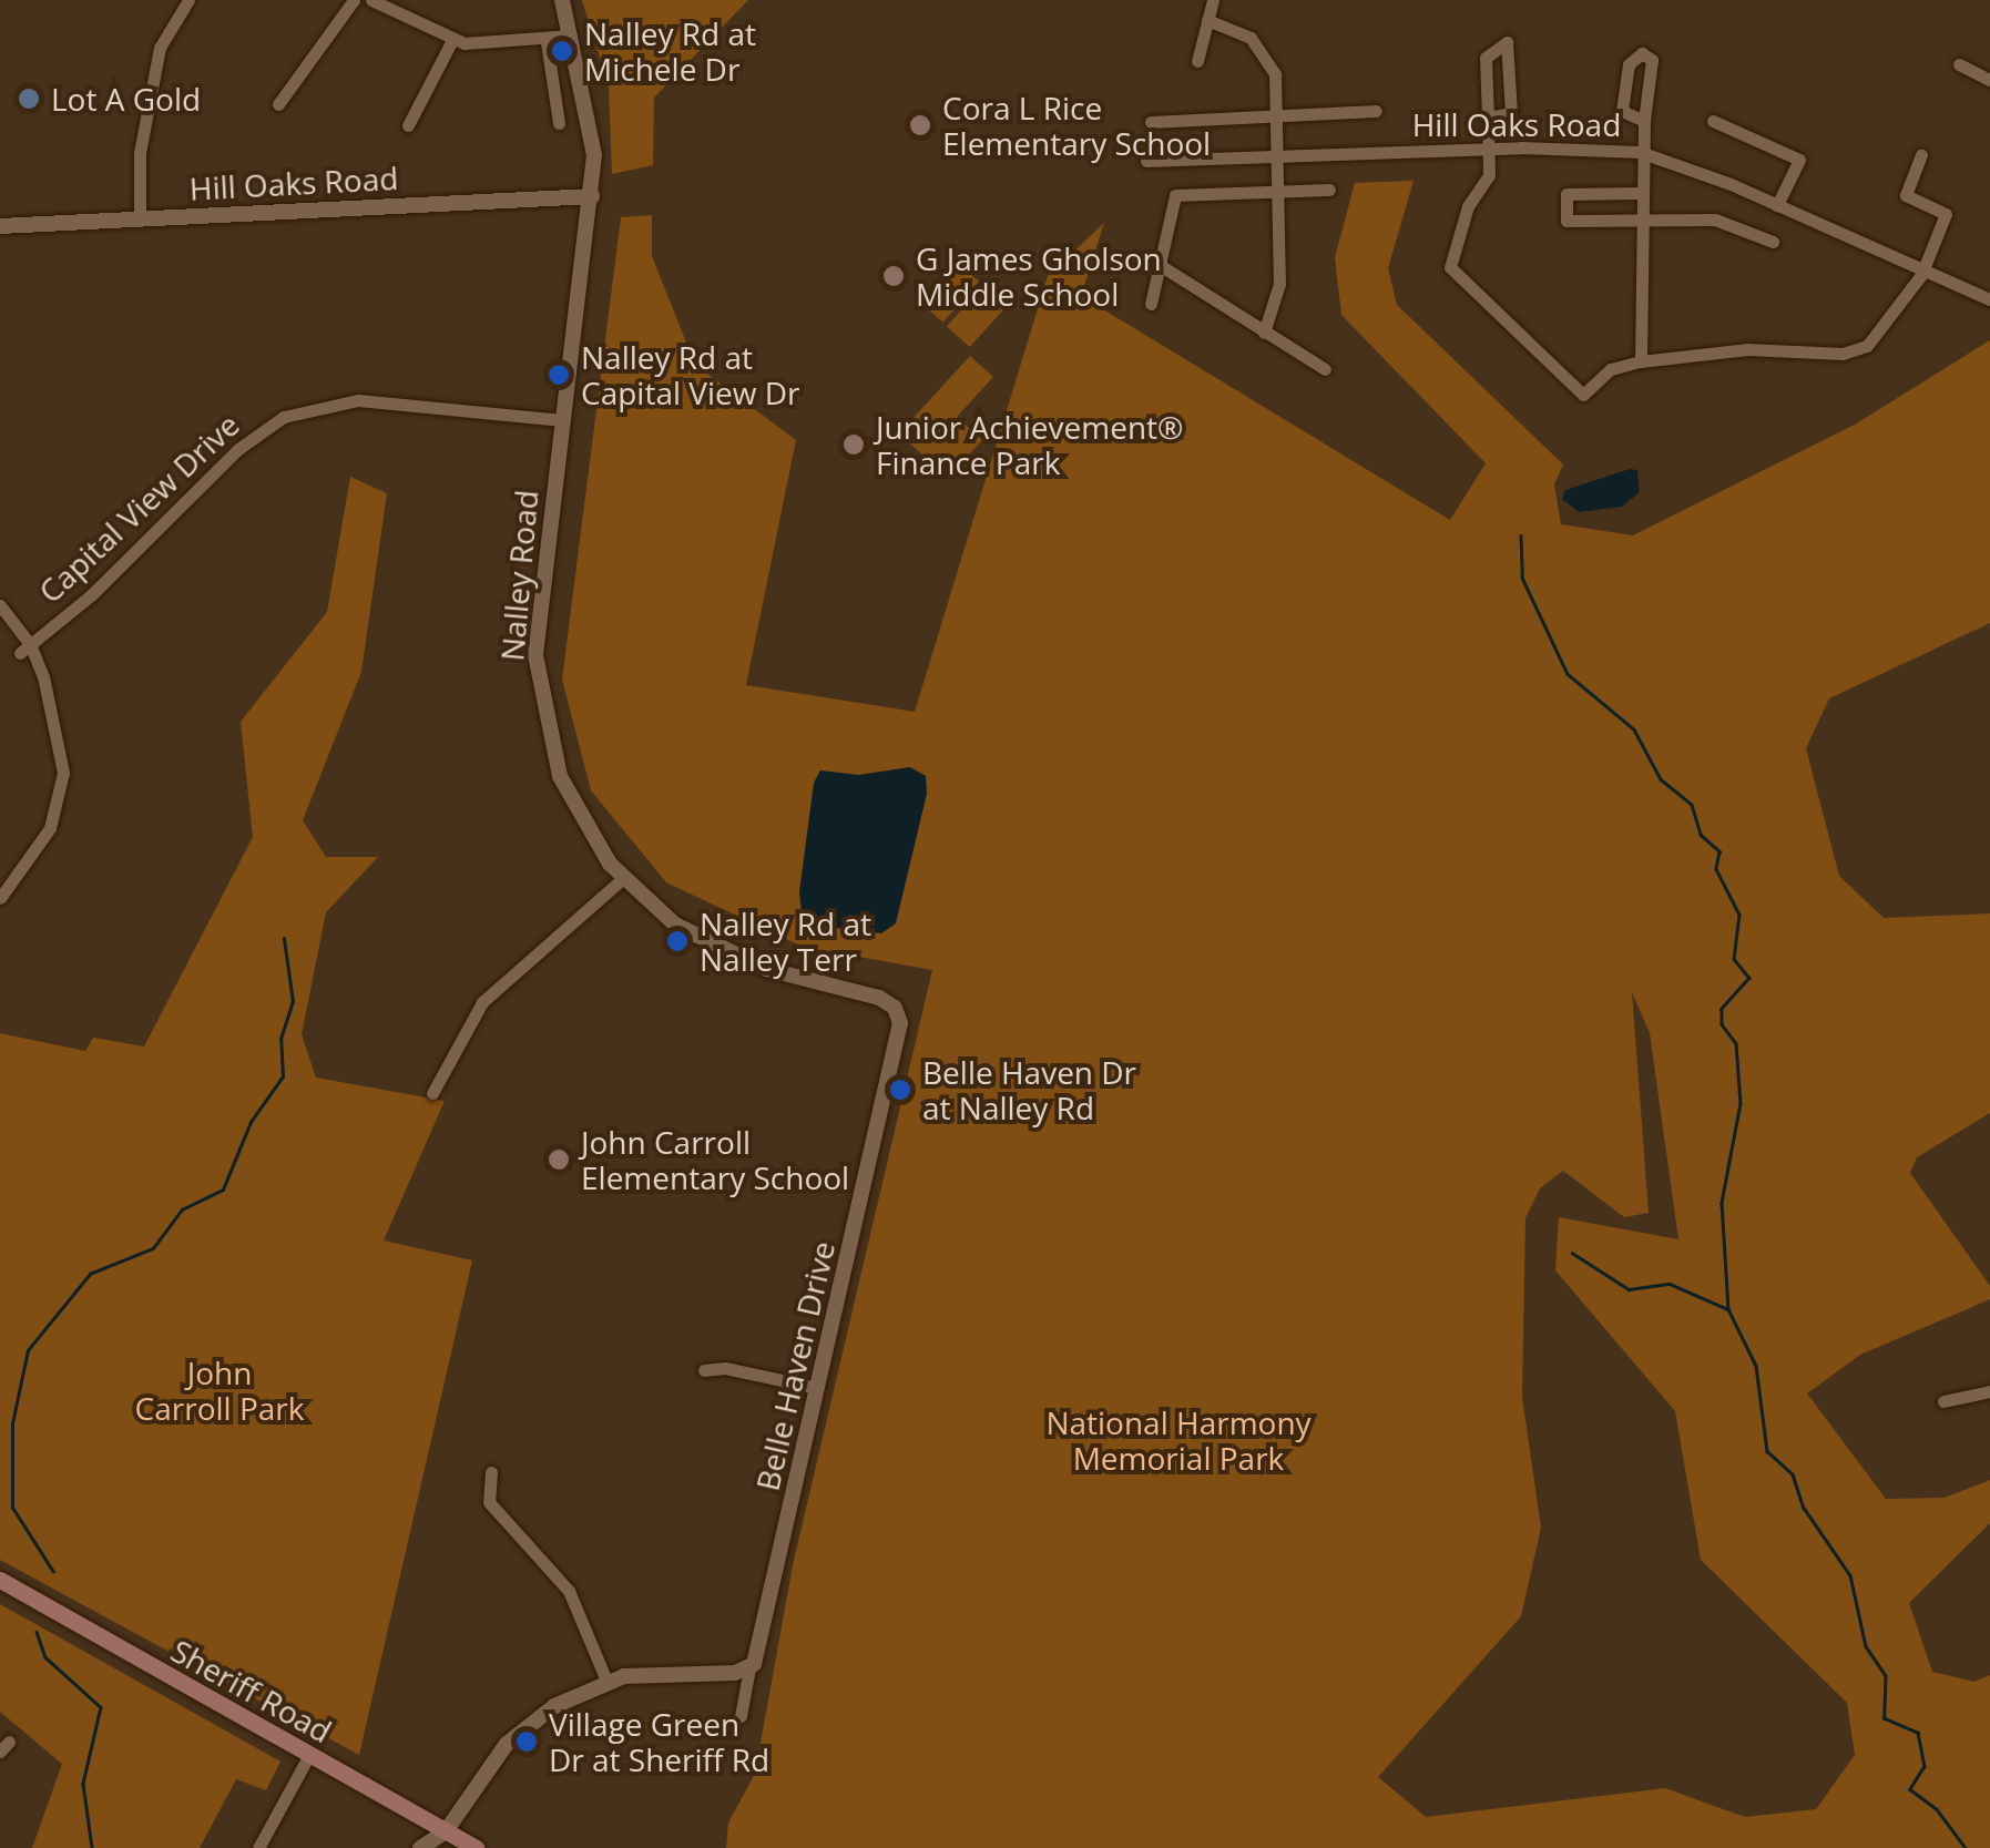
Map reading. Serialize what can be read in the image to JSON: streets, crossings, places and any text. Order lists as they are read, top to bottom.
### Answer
{
  "streets": {
    "main road": ["Sheriff Road"],
    "street": [
      "Hill Oaks Road",
      "Capital View Drive",
      "Nalley Road",
      "Belle Haven Drive"
    ]
  },
  "crossings": [
    ["Hill Oaks Road", "Nalley Road"],
    ["Capital View Drive", "Nalley Road"],
    ["Nalley Road", "Belle Haven Drive"]
  ],
  "parks": ["John Carroll Park", "National Harmony Memorial Park"],
  "places": [
    "Nalley Rd at Michele Dr",
    "Lot A Gold",
    "Cora L Rice Elementary School",
    "G James Gholson Middle School",
    "Nalley Rd at Capital View Dr",
    "Junior Achievement® Finance Park",
    "Nalley Rd at Nalley Terr",
    "Belle Haven Dr at Nalley Rd",
    "John Carroll Elementary School",
    "Village Green Dr at Sheriff Rd"
  ]
}
